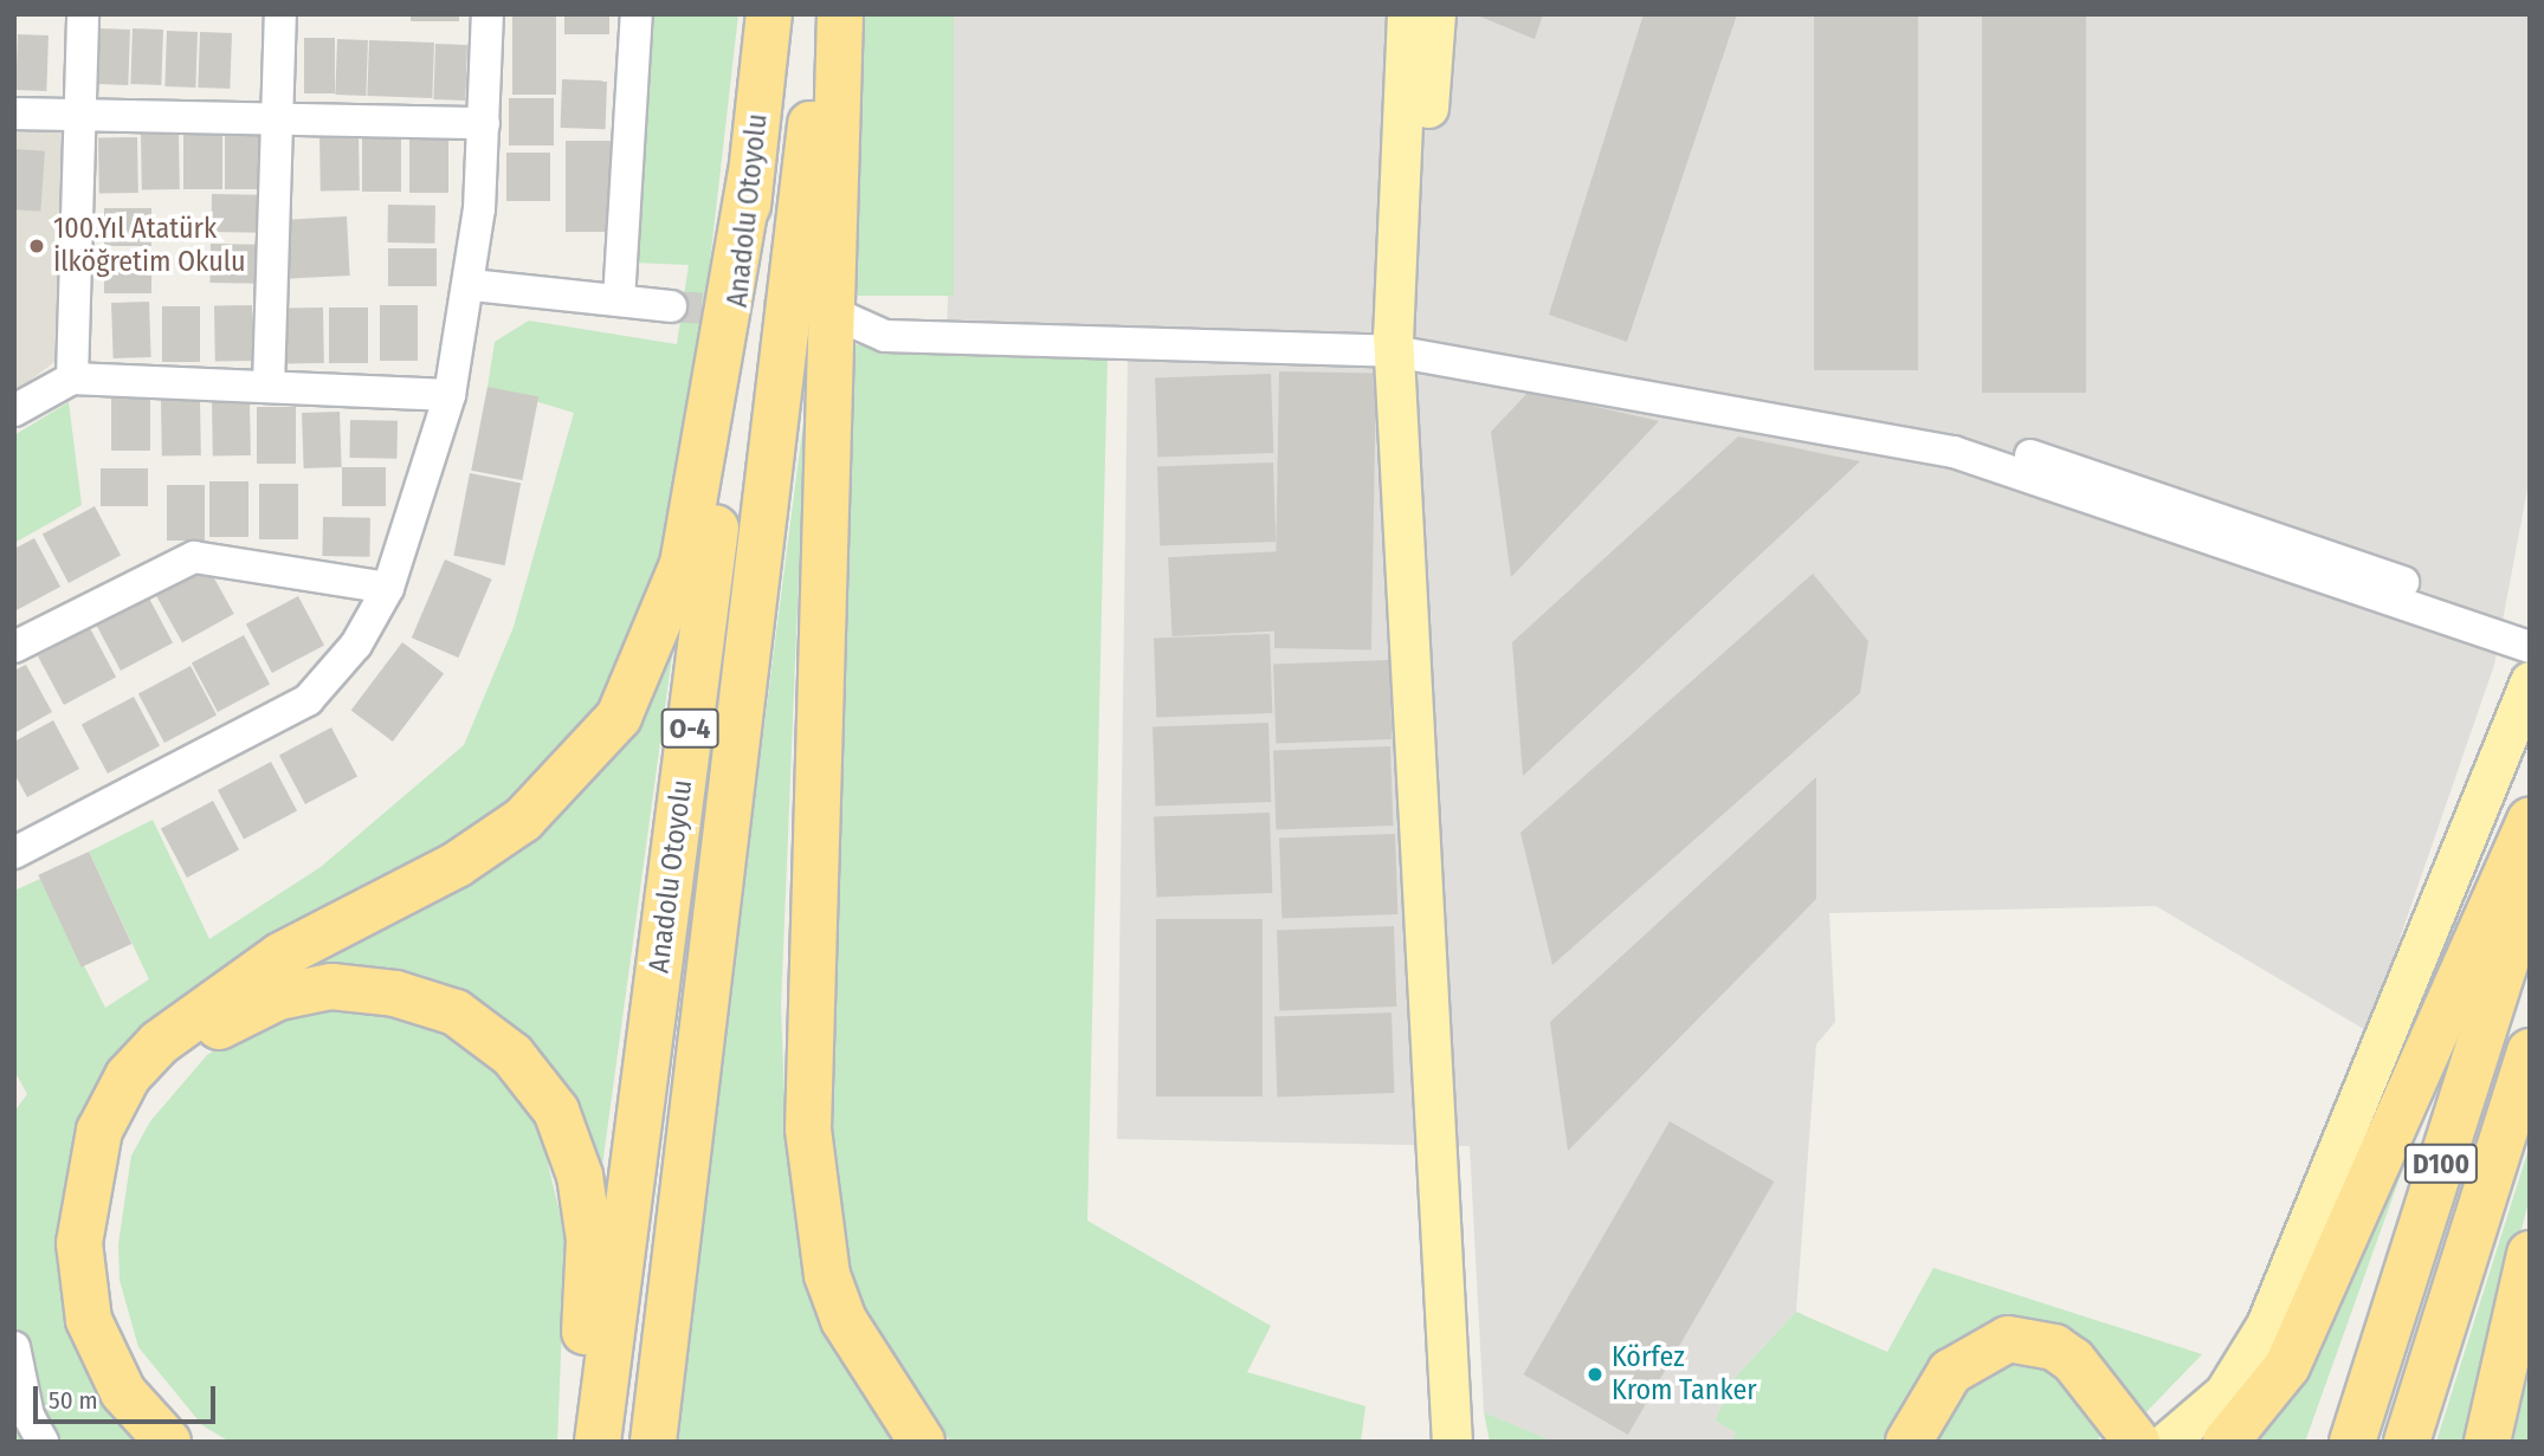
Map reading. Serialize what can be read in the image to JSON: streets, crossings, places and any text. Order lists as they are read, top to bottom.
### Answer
{
  "streets": {
    "highway": ["Anadolu Otoyolu", "O-4", "D100"]
  },
  "places": ["100.Yıl Atatürk İlköğretim Okulu", "Körfez Krom Tanker"],
  "scale_bar": "50 m"
}
